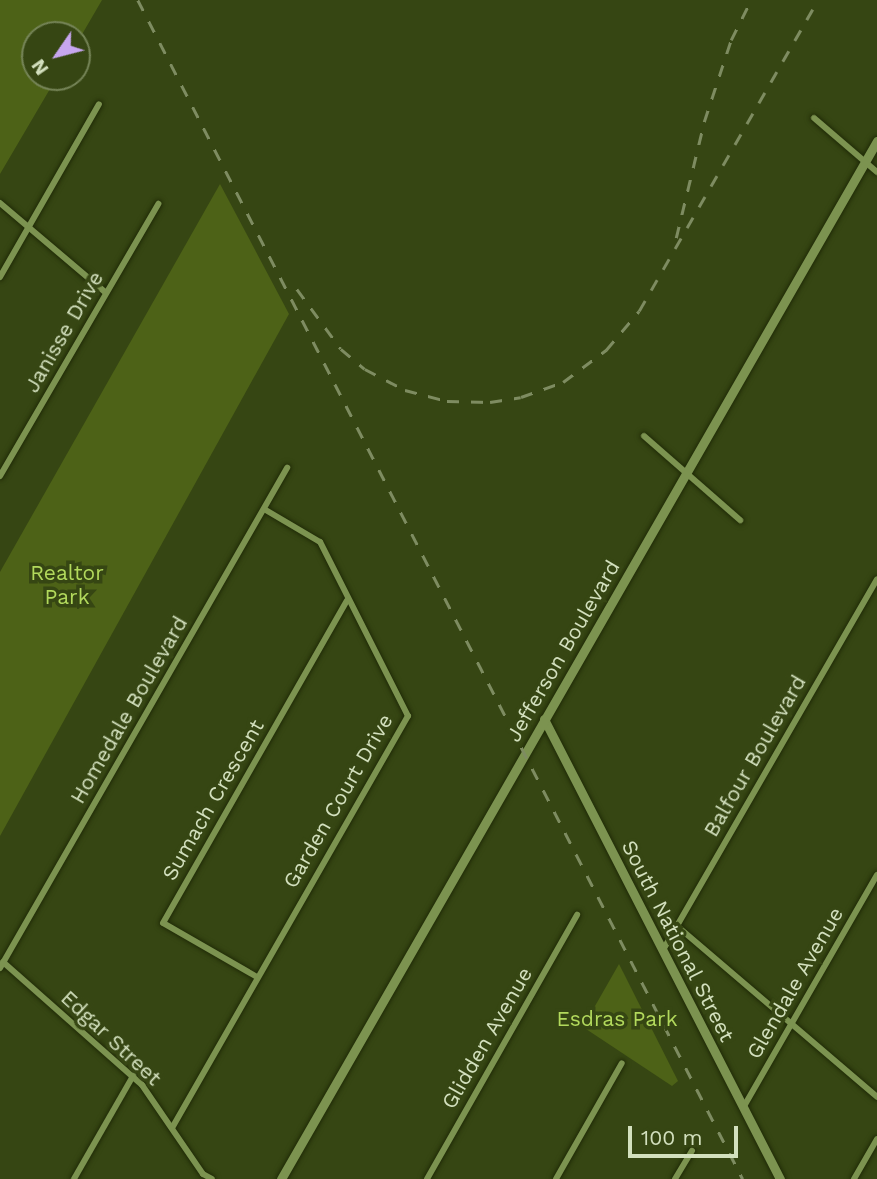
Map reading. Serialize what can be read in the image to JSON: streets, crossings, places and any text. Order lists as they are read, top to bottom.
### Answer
{
  "streets": {
    "street": [
      "Janisse Drive",
      "Jefferson Boulevard",
      "Homedale Boulevard",
      "Balfour Boulevard",
      "Sumach Crescent",
      "Garden Court Drive",
      "South National Street",
      "Glendale Avenue",
      "Edgar Street",
      "Glidden Avenue"
    ]
  },
  "crossings": [
    ["Jefferson Boulevard", "South National Street"],
    ["Homedale Boulevard", "Garden Court Drive"],
    ["Homedale Boulevard", "Edgar Street"],
    ["Balfour Boulevard", "South National Street"],
    ["Sumach Crescent", "Garden Court Drive"],
    ["Garden Court Drive", "Edgar Street"],
    ["South National Street", "Glendale Avenue"]
  ],
  "parks": ["Realtor Park", "Esdras Park"],
  "scale_bar": "100 m",
  "north": "bottom left"
}
